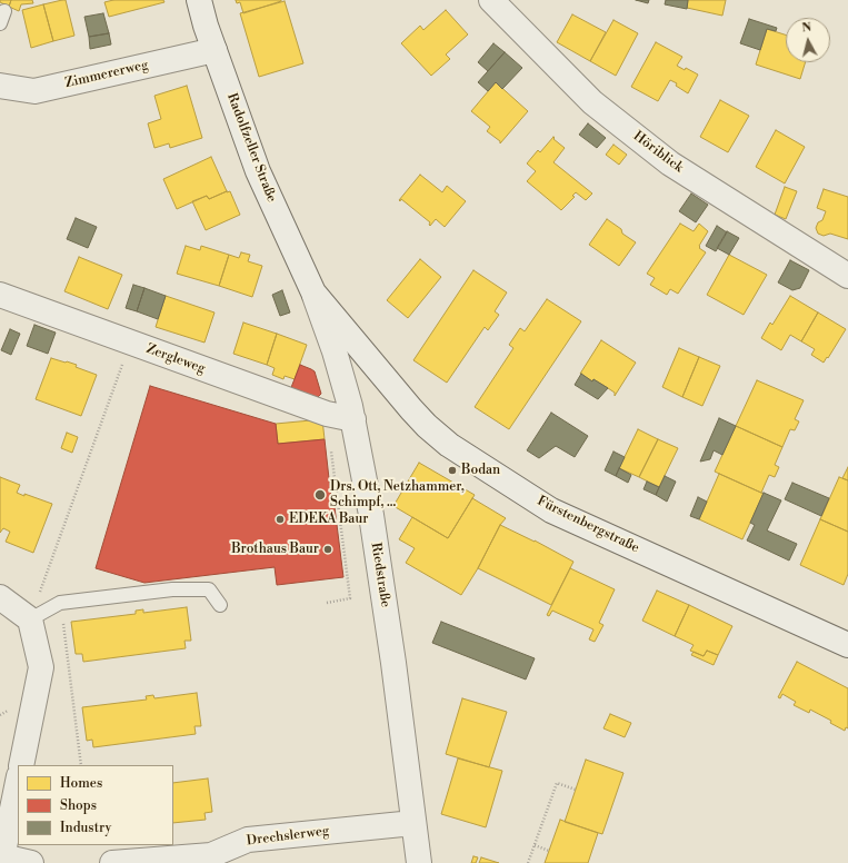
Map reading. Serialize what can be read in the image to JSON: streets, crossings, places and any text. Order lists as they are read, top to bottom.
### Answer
{
  "streets": {
    "street": [
      "Zimmererweg",
      "Radolfzeller Straße",
      "Höriblick",
      "Zergleweg",
      "Fürstenbergstraße",
      "Riedstraße",
      "Drechslerweg"
    ]
  },
  "crossings": [
    ["Zimmererweg", "Radolfzeller Straße"],
    ["Radolfzeller Straße", "Fürstenbergstraße"],
    ["Radolfzeller Straße", "Riedstraße"],
    ["Zergleweg", "Riedstraße"],
    ["Fürstenbergstraße", "Riedstraße"],
    ["Riedstraße", "Drechslerweg"]
  ],
  "places": [
    "Bodan",
    "Drs. Ott, Netzhammer, Schimpf, ...",
    "EDEKA Baur",
    "Brothaus Baur"
  ],
  "legend": ["Homes", "Shops", "Industry"],
  "north": "top"
}
